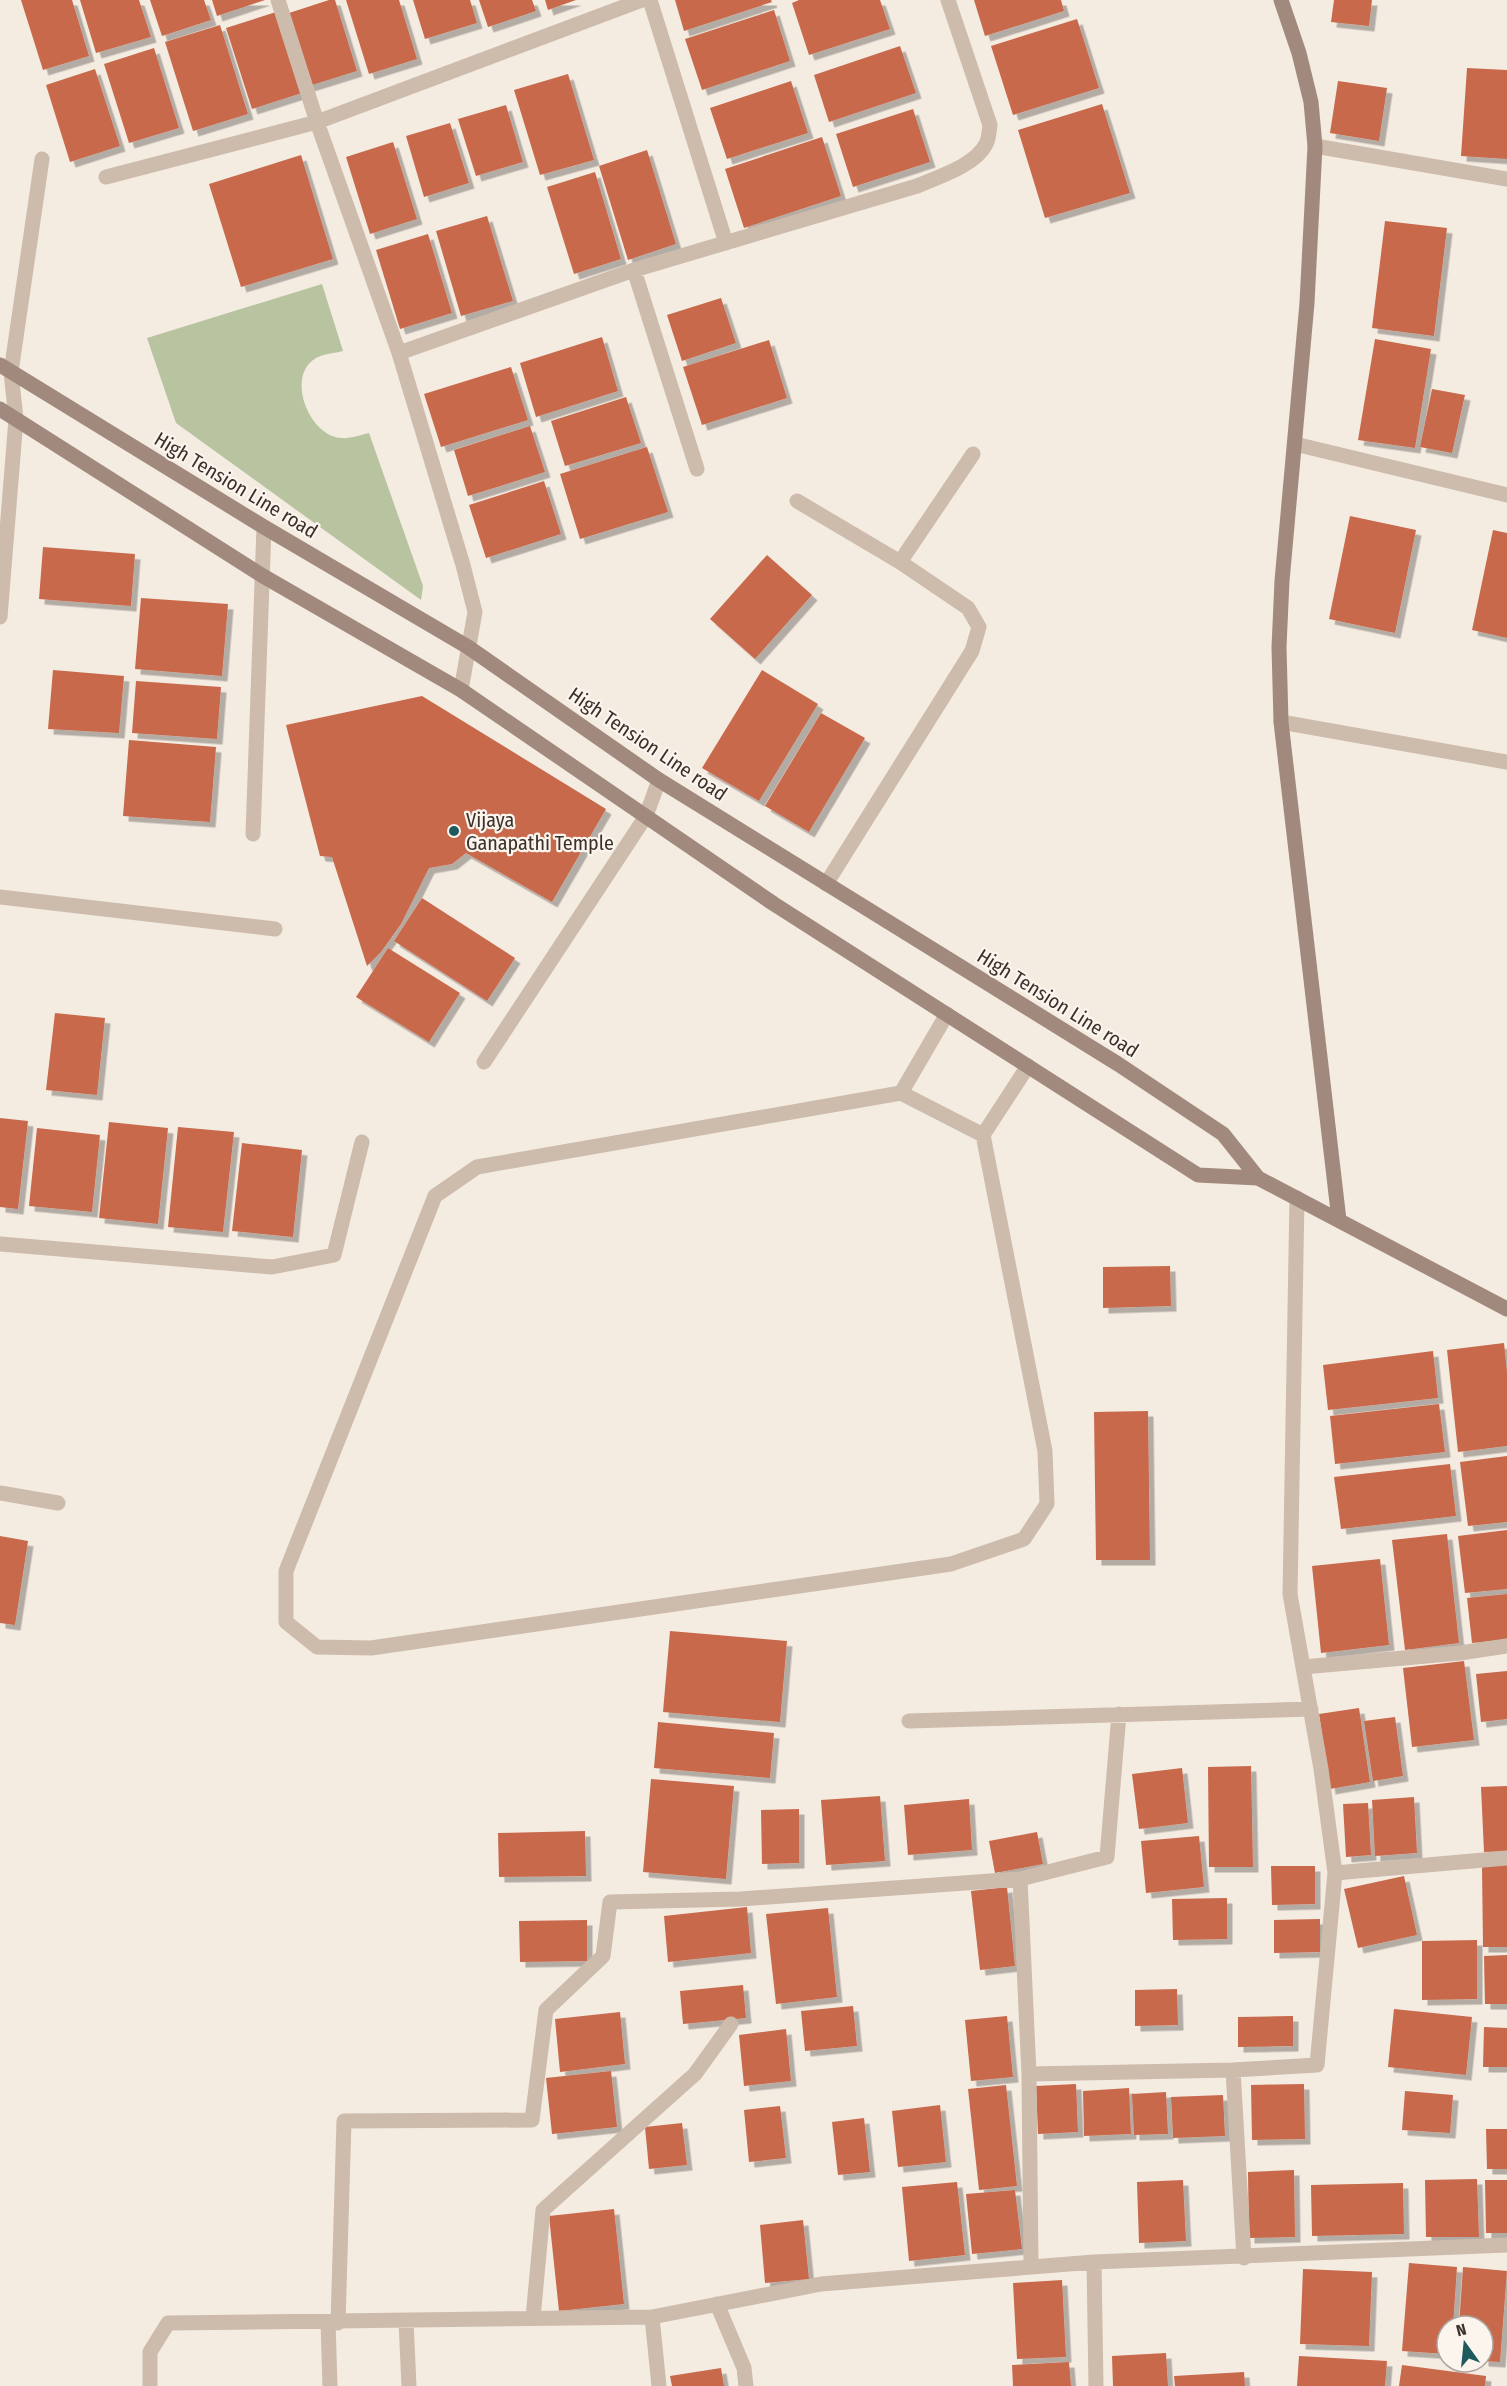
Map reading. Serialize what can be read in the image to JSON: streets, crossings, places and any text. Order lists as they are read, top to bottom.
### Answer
{
  "streets": {
    "street": ["High Tension Line road"]
  },
  "places": ["Vijaya Ganapathi Temple"],
  "north": "top"
}
